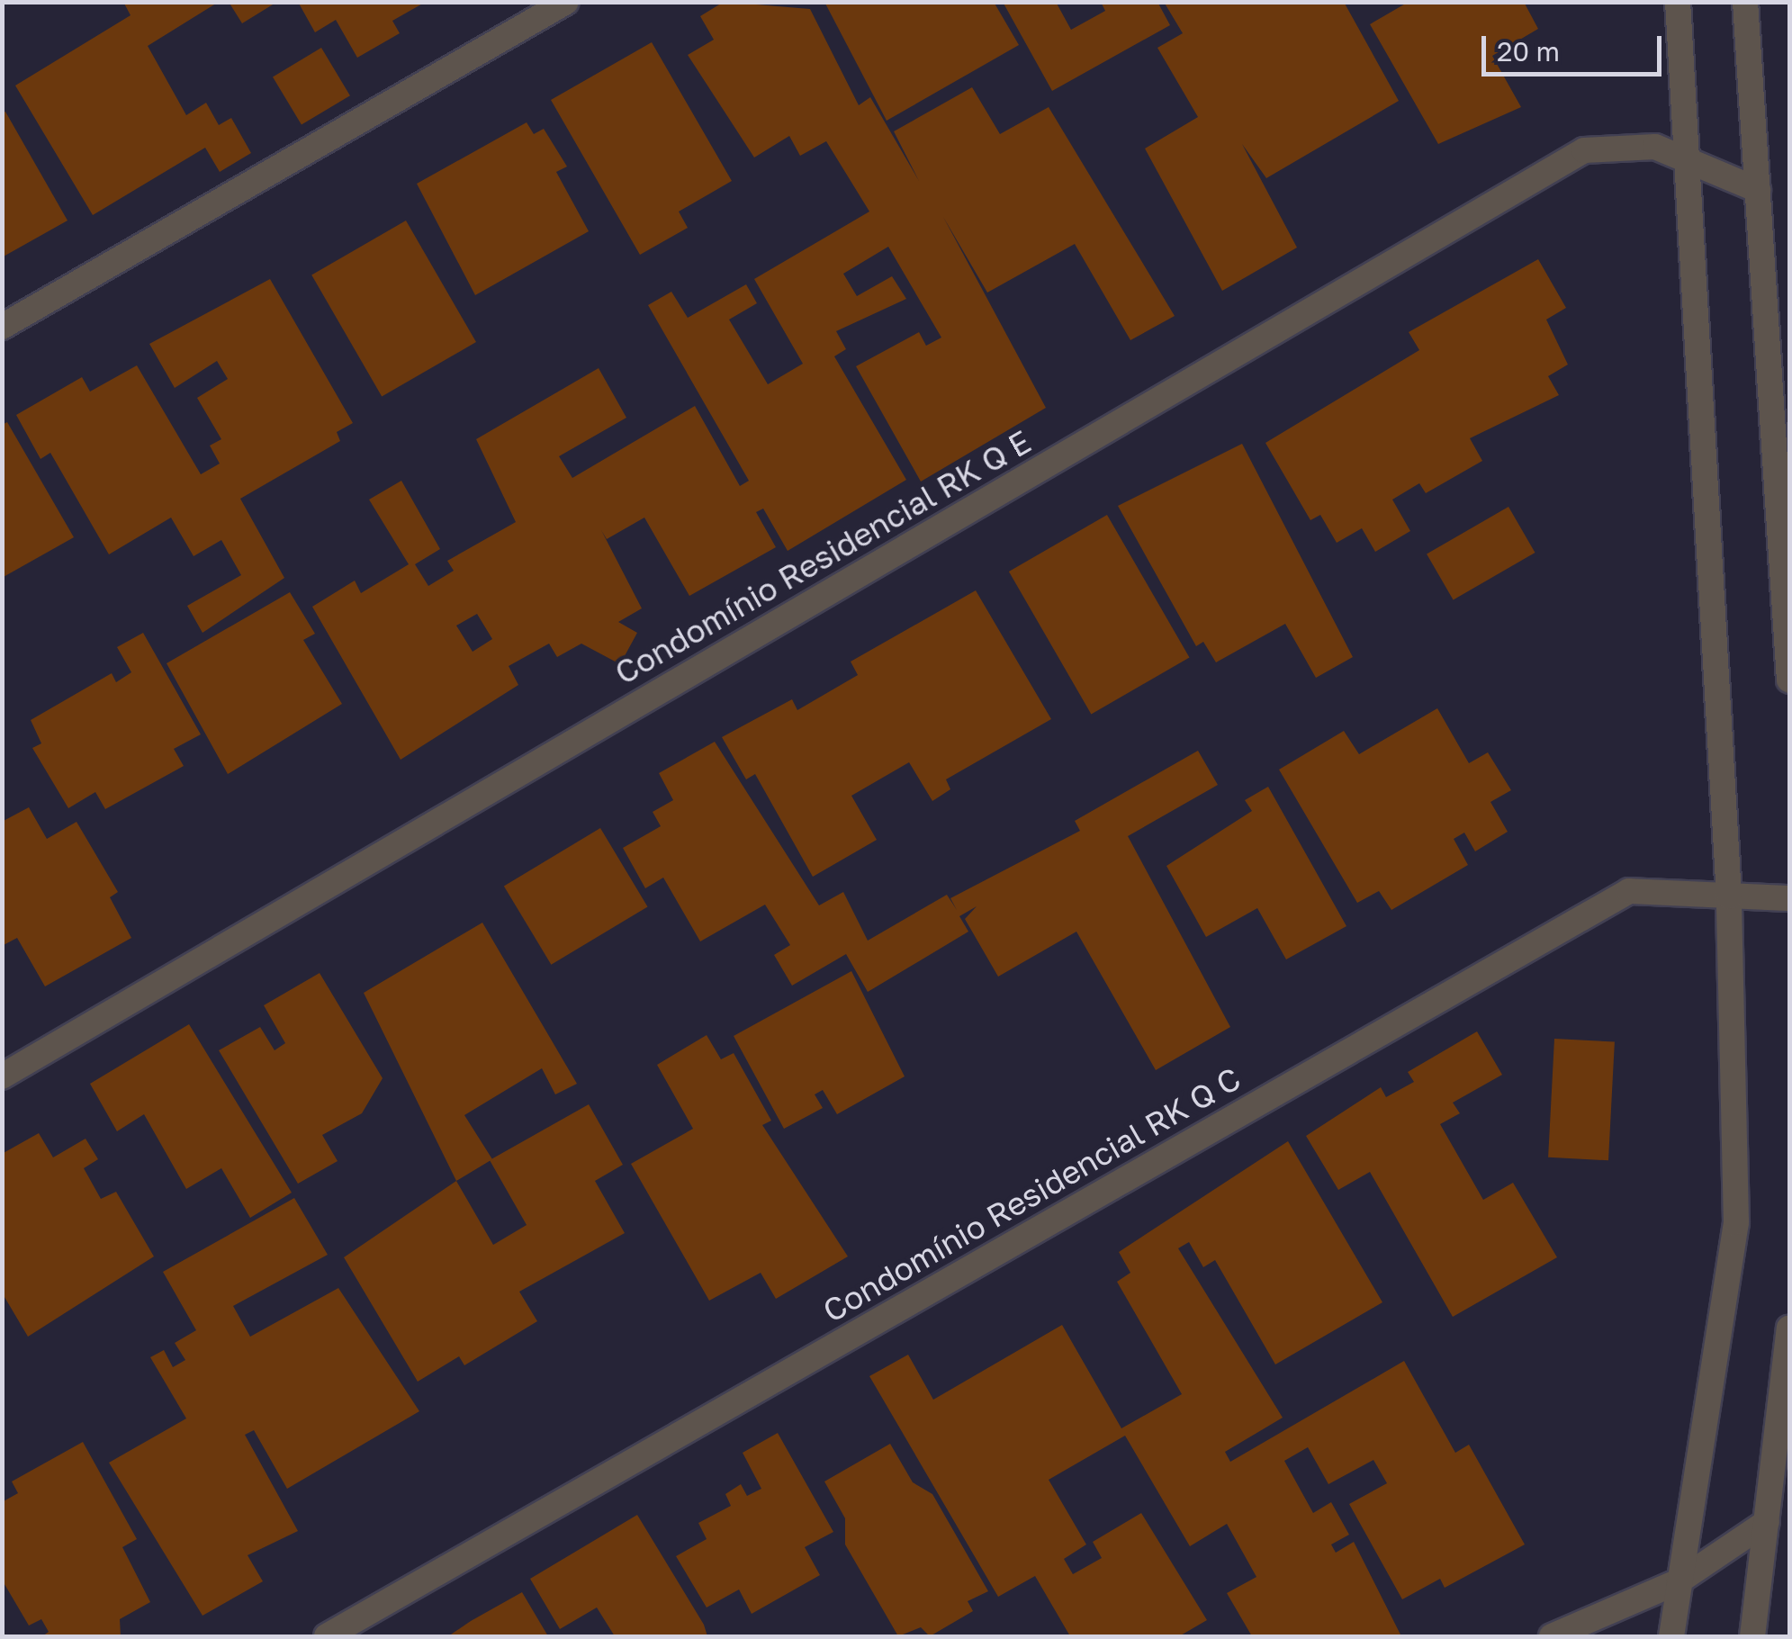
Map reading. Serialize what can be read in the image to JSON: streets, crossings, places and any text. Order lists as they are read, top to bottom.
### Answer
{
  "streets": {
    "street": ["Condomínio Residencial RK Q E", "Condomínio Residencial RK Q C"]
  },
  "scale_bar": "20 m"
}
